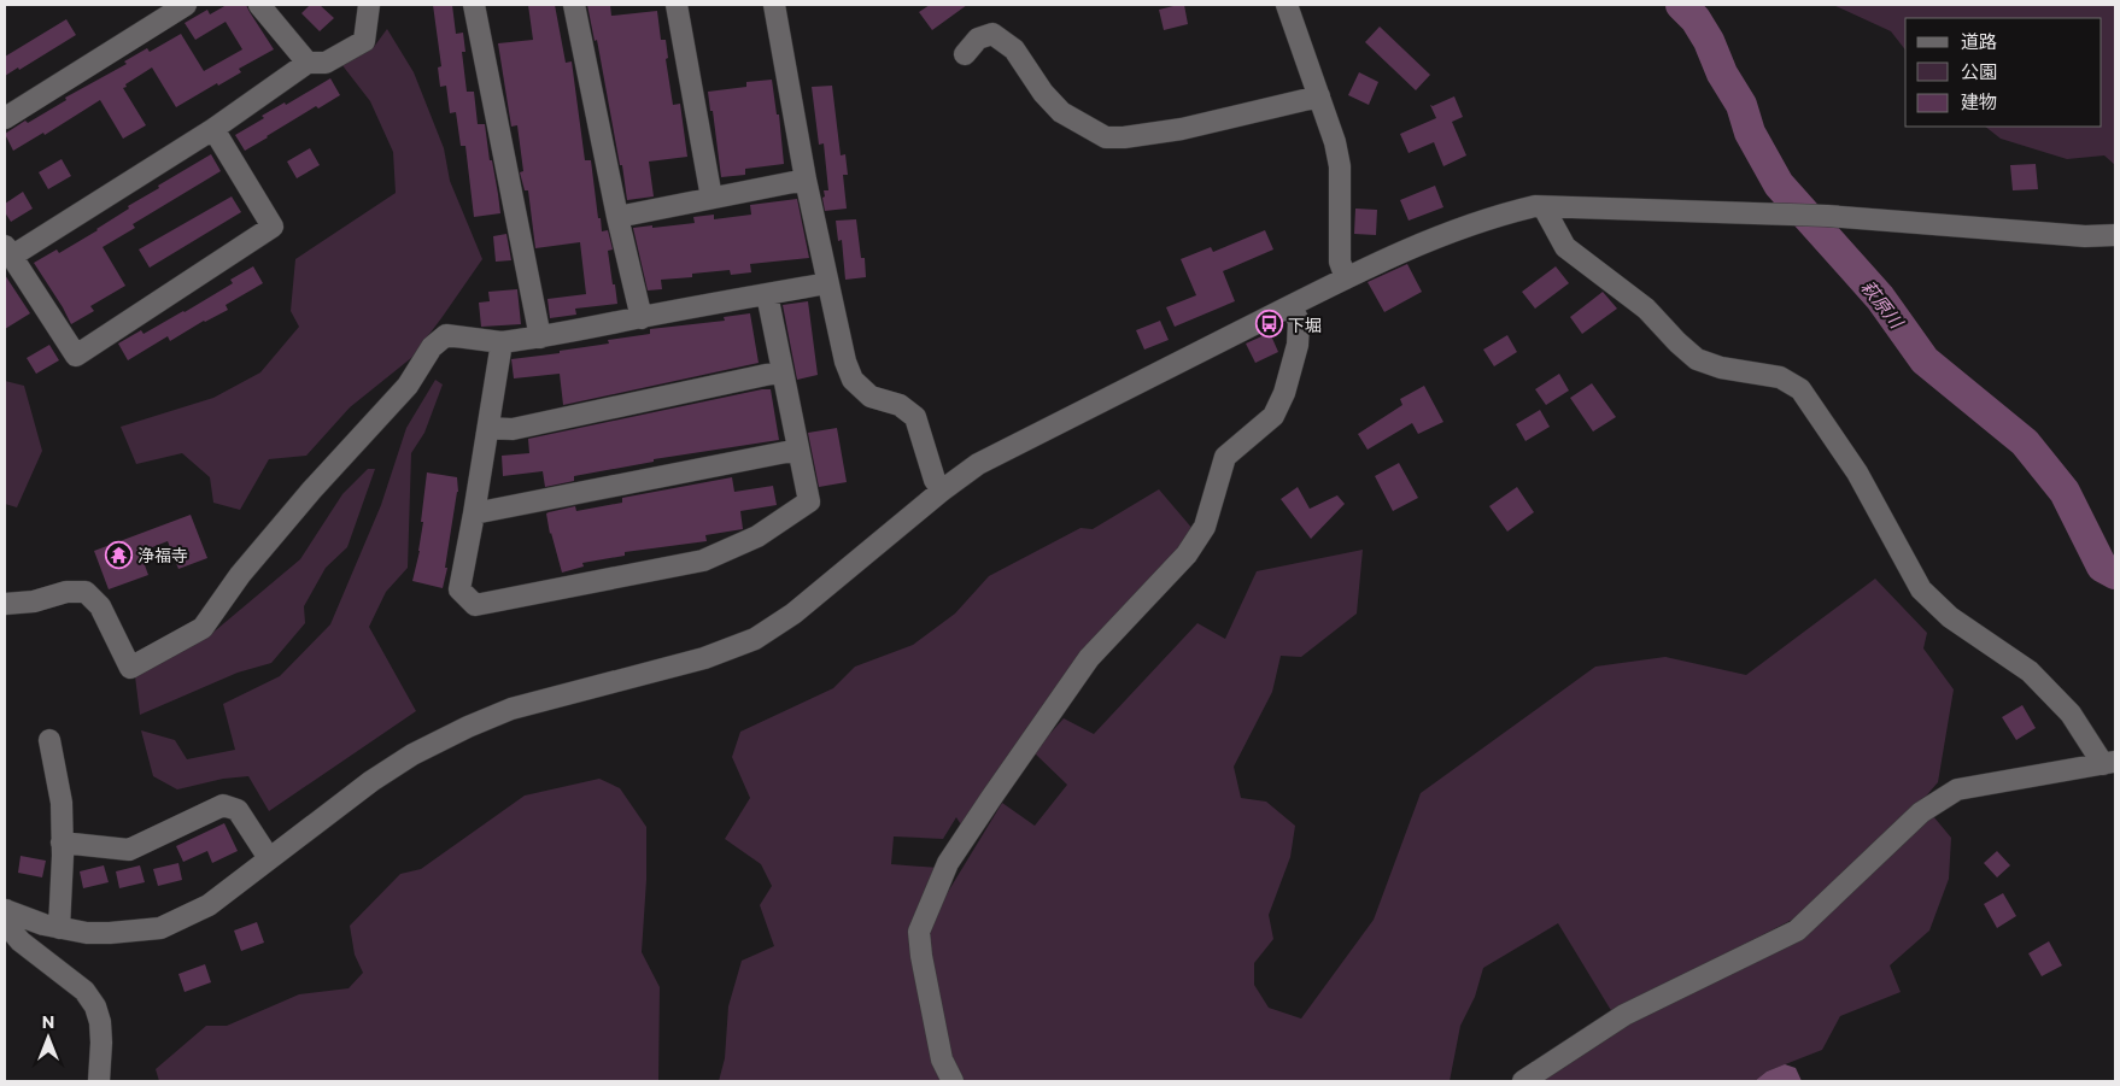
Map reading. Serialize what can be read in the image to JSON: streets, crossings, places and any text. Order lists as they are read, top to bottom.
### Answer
{
  "water": ["萩原川"],
  "places": {
    "bus stop": ["下堀"],
    "temple": ["浄福寺"]
  },
  "legend": ["道路", "公園", "建物"],
  "north": "top"
}
